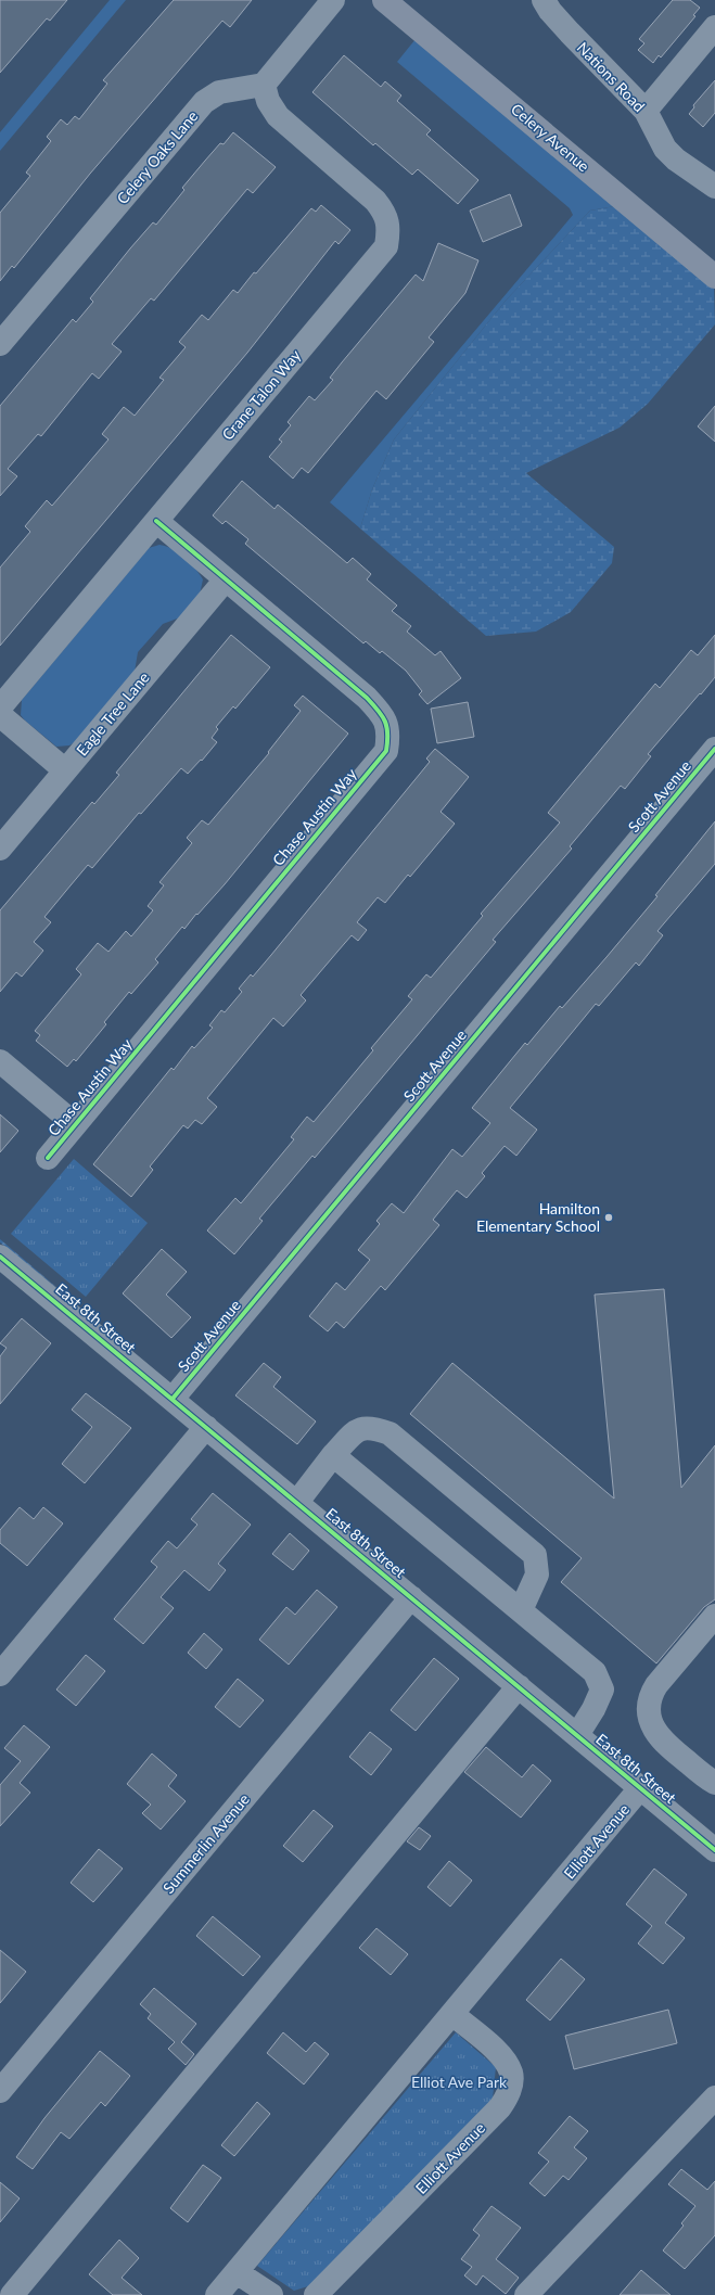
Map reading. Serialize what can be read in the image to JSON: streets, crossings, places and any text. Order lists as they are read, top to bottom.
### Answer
{
  "streets": {
    "main road": ["Celery Avenue"],
    "street": [
      "Nations Road",
      "Celery Oaks Lane",
      "Crane Talon Way",
      "Eagle Tree Lane",
      "Scott Avenue",
      "Chase Austin Way",
      "East 8th Street",
      "Elliott Avenue",
      "Summerlin Avenue"
    ]
  },
  "crossings": [
    ["Celery Oaks Lane", "Crane Talon Way"],
    ["Crane Talon Way", "Chase Austin Way"],
    ["Eagle Tree Lane", "Chase Austin Way"],
    ["Scott Avenue", "East 8th Street"],
    ["East 8th Street", "Elliott Avenue"],
    ["East 8th Street", "Summerlin Avenue"]
  ],
  "parks": ["Elliot Ave Park"],
  "places": ["Hamilton Elementary School"]
}
